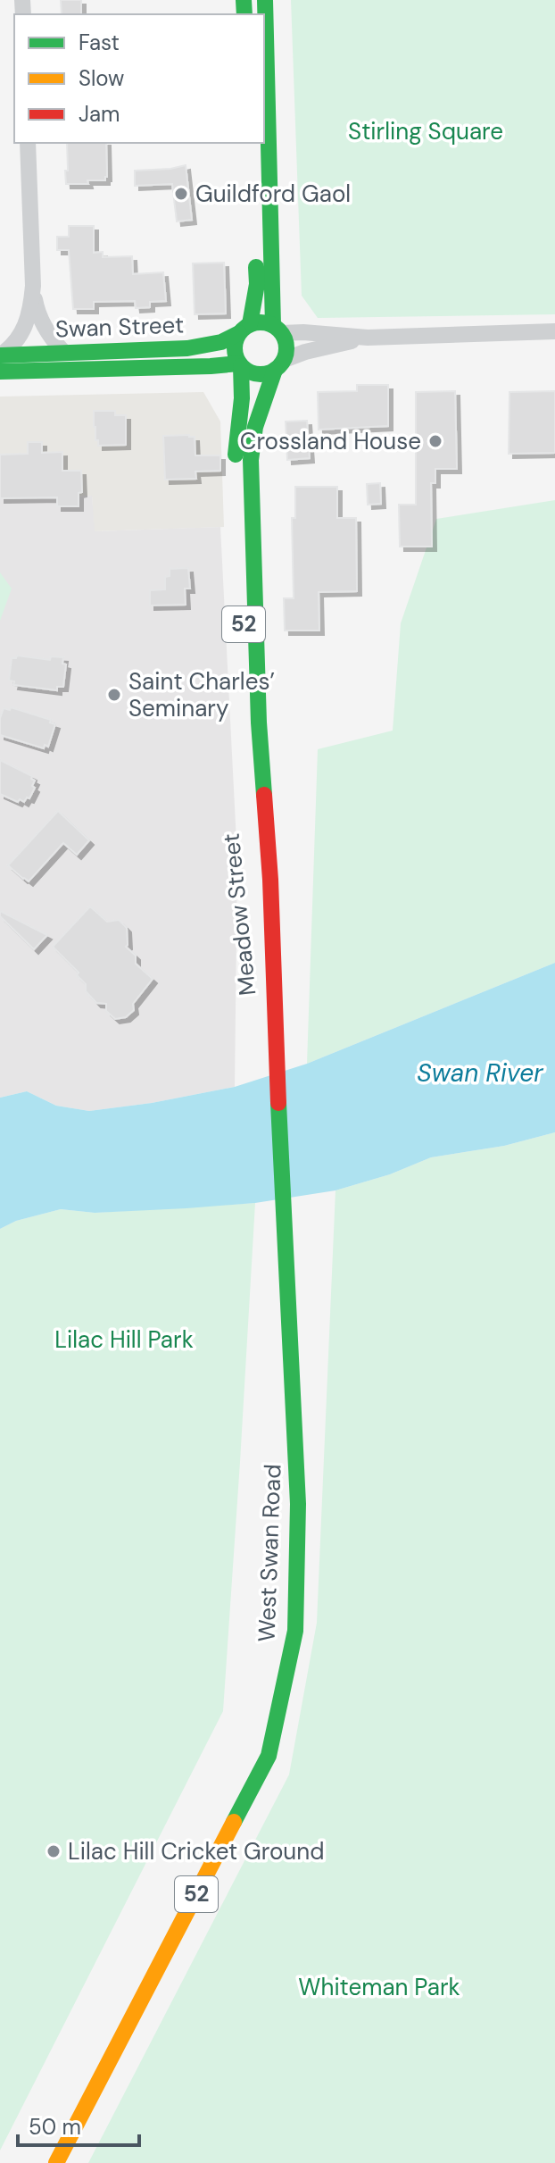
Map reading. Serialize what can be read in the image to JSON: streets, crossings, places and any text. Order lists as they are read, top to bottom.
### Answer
{
  "streets": {
    "main road": [
      "Swan Street",
      "52",
      "Meadow Street",
      "West Swan Road"
    ]
  },
  "crossings": [
    ["Swan Street", "52"],
    ["Swan Street", "Meadow Street"],
    ["52", "Meadow Street"],
    ["Meadow Street", "West Swan Road"]
  ],
  "water": ["Swan River"],
  "parks": ["Stirling Square", "Lilac Hill Park", "Whiteman Park"],
  "places": [
    "Guildford Gaol",
    "Crossland House",
    "Saint Charles’ Seminary",
    "Lilac Hill Cricket Ground"
  ],
  "legend": ["Fast", "Slow", "Jam"],
  "scale_bar": "50 m"
}
